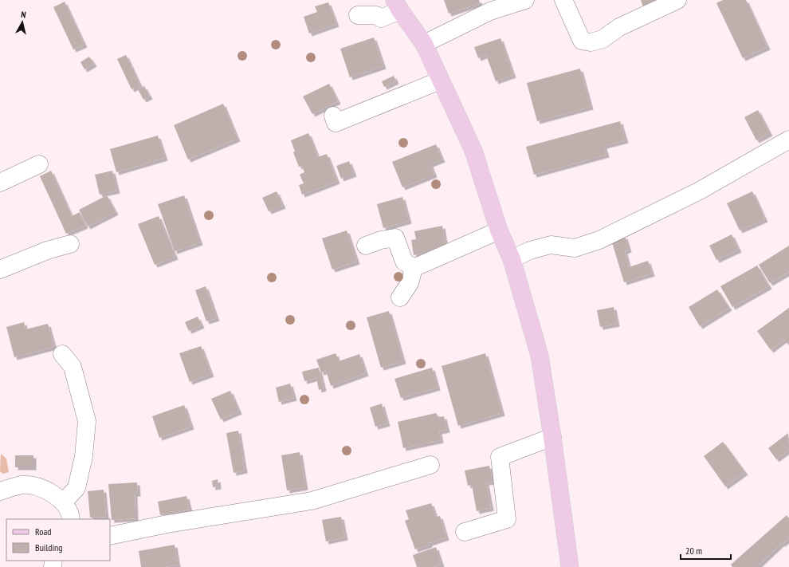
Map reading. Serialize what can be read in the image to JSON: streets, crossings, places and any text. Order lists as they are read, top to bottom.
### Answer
{
  "legend": ["Road", "Building"],
  "scale_bar": "20 m",
  "north": "top"
}
